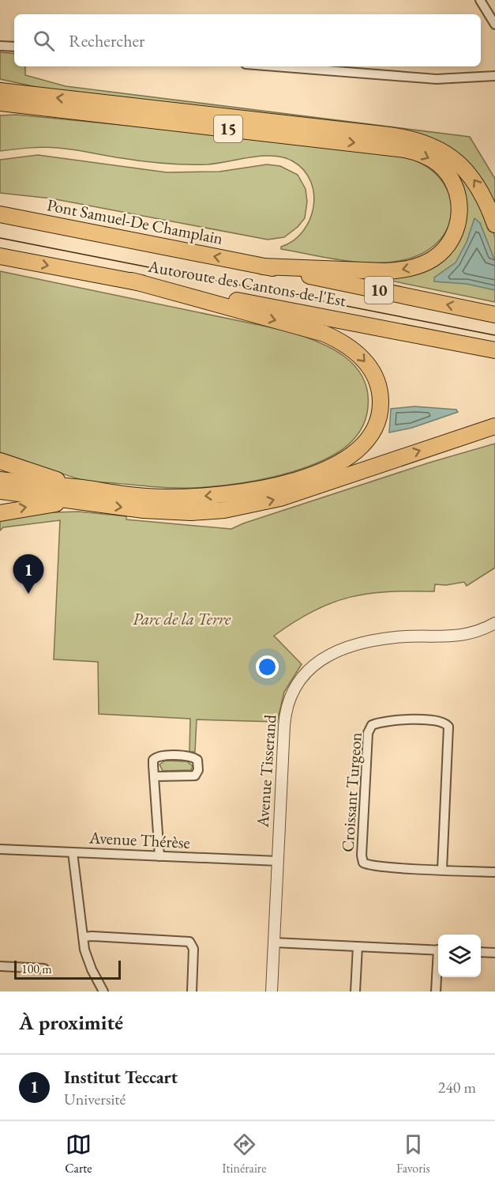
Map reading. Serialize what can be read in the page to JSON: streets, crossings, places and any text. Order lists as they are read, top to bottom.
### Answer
{
  "streets": {
    "highway": [
      "15",
      "Pont Samuel-De Champlain",
      "Autoroute des Cantons-de-l'Est",
      "10"
    ],
    "street": ["Avenue Tisserand", "Croissant Turgeon", "Avenue Thérèse"]
  },
  "crossings": [
    ["15", "Pont Samuel-De Champlain"],
    ["15", "Autoroute des Cantons-de-l'Est"],
    ["Pont Samuel-De Champlain", "Autoroute des Cantons-de-l'Est"],
    ["Autoroute des Cantons-de-l'Est", "10"],
    ["Avenue Tisserand", "Avenue Thérèse"]
  ],
  "parks": ["Parc de la Terre"],
  "scale_bar": "100 m",
  "page": {
    "search": "Rechercher",
    "pins": "1",
    "scale": "100 m",
    "heading": "À proximité",
    "list": [
      {
        "mark": "1",
        "name": "Institut Teccart",
        "note": "Université",
        "value": "240 m"
      }
    ],
    "nav": ["Carte", "Itinéraire", "Favoris"]
  }
}
